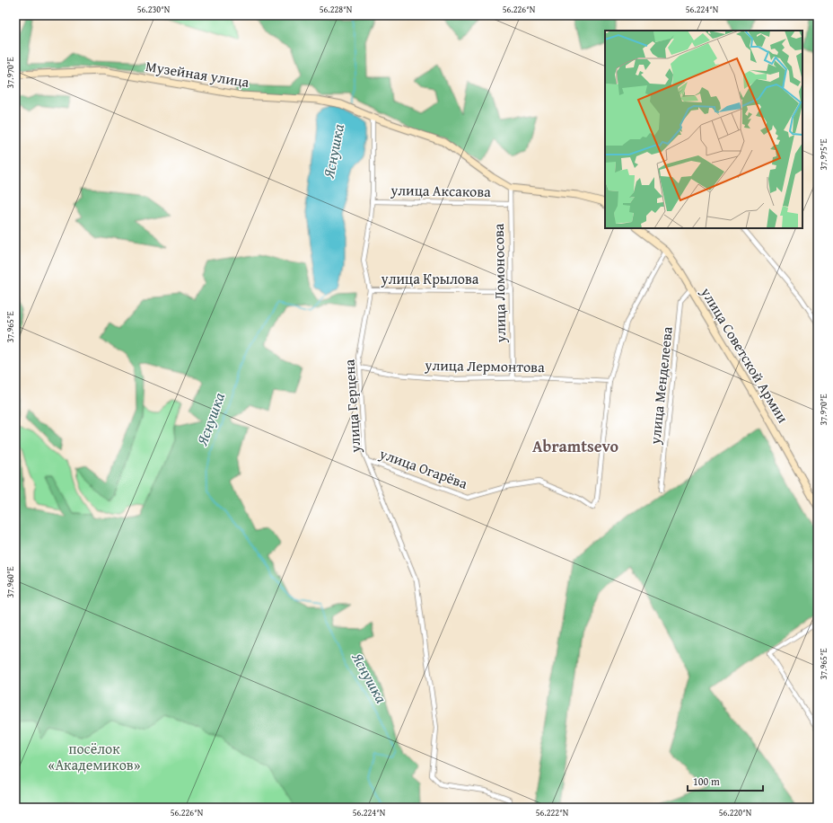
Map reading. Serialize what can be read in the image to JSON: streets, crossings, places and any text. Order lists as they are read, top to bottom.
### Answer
{
  "streets": {
    "street": [
      "Музейная улица",
      "улица Аксакова",
      "улица Крылова",
      "улица Ломоносова",
      "улица Советской Армии",
      "улица Лермонтова",
      "улица Менделеева",
      "улица Герцена",
      "улица Огарёва"
    ]
  },
  "crossings": [
    ["Музейная улица", "улица Герцена"],
    ["улица Аксакова", "улица Ломоносова"],
    ["улица Аксакова", "улица Герцена"],
    ["улица Крылова", "улица Ломоносова"],
    ["улица Крылова", "улица Герцена"],
    ["улица Ломоносова", "улица Лермонтова"],
    ["улица Советской Армии", "улица Менделеева"],
    ["улица Лермонтова", "улица Герцена"],
    ["улица Лермонтова", "улица Огарёва"],
    ["улица Герцена", "улица Огарёва"]
  ],
  "districts": ["Abramtsevo"],
  "water": ["Яснушка"],
  "parks": ["посёлок «Академиков»"],
  "scale_bar": "100 m",
  "coordinates": [
    "56.230°N",
    "56.228°N",
    "56.226°N",
    "56.224°N",
    "37.970°E",
    "37.975°E",
    "37.965°E",
    "37.960°E",
    "56.222°N",
    "56.220°N"
  ]
}
